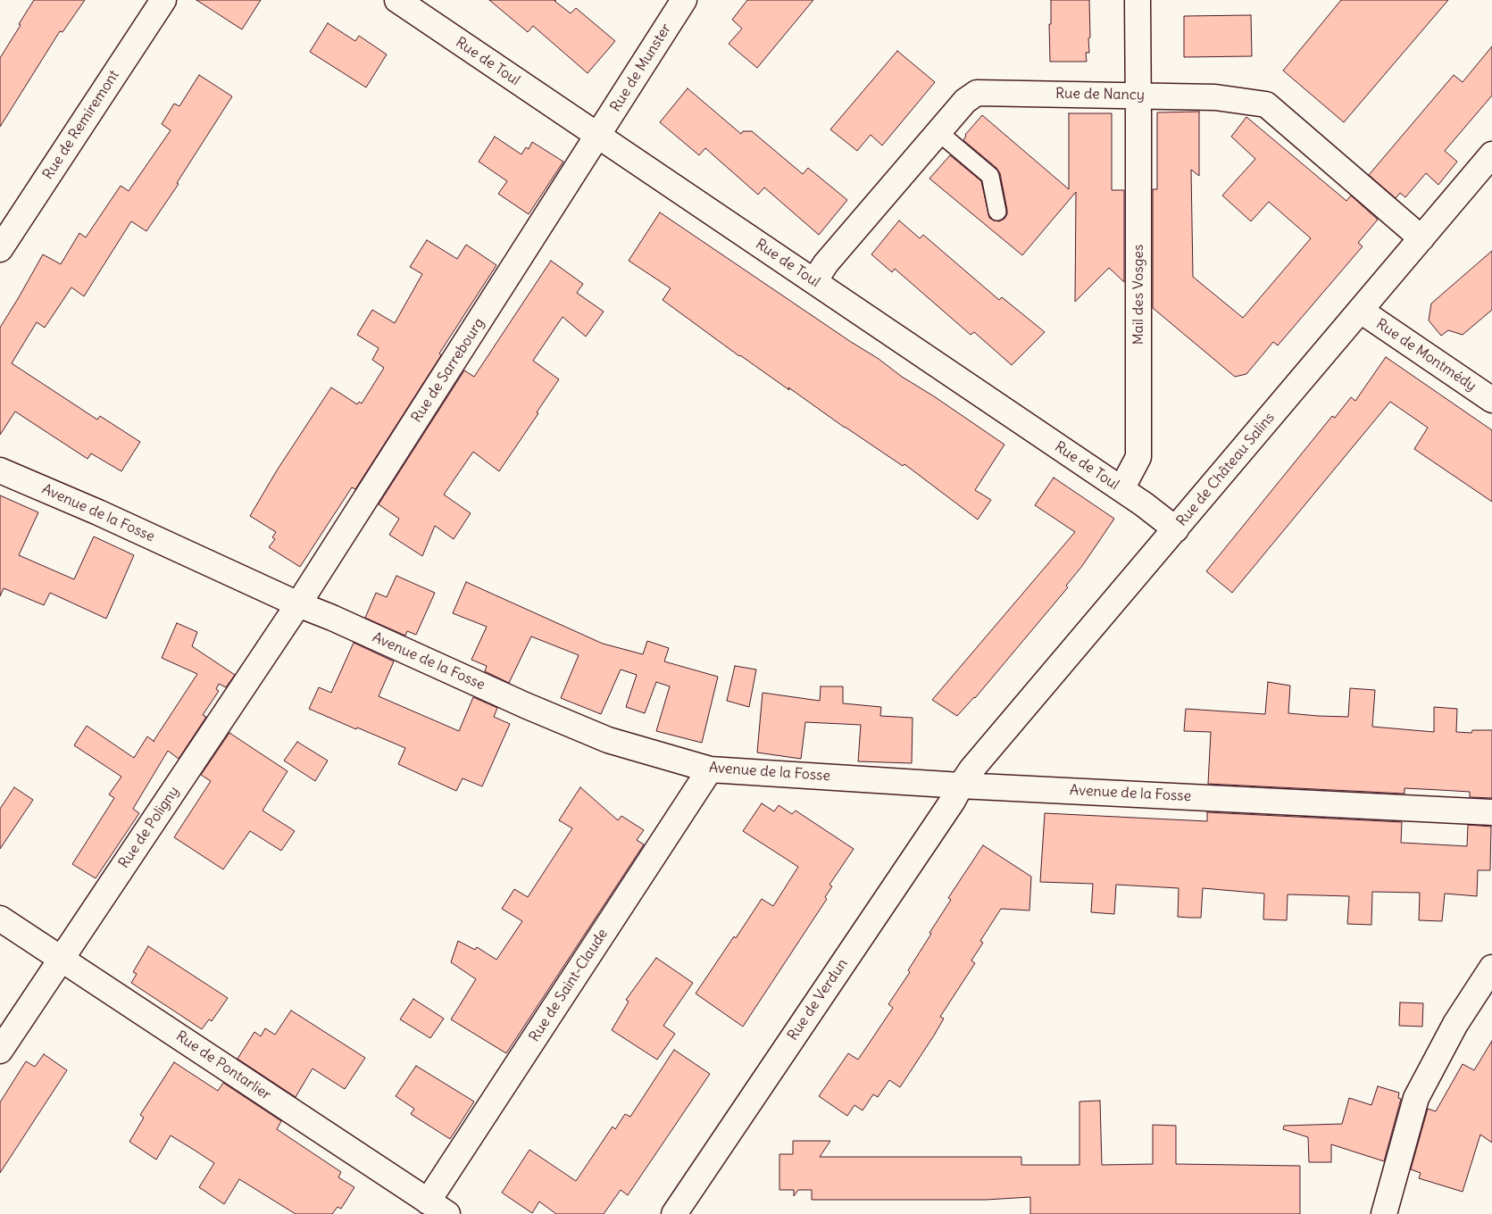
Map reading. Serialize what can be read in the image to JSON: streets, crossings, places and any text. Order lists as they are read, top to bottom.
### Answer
{
  "streets": {
    "street": [
      "Rue de Toul",
      "Rue de Munster",
      "Rue de Nancy",
      "Rue de Remiremont",
      "Mail des Vosges",
      "Rue de Montmédy",
      "Rue de Sarrebourg",
      "Rue de Château Salins",
      "Avenue de la Fosse",
      "Rue de Poligny",
      "Rue de Saint-Claude",
      "Rue de Verdun",
      "Rue de Pontarlier"
    ]
  },
  "crossings": [
    ["Rue de Toul", "Rue de Munster"],
    ["Rue de Toul", "Rue de Nancy"],
    ["Rue de Toul", "Mail des Vosges"],
    ["Rue de Toul", "Rue de Sarrebourg"],
    ["Rue de Toul", "Rue de Château Salins"],
    ["Rue de Munster", "Rue de Sarrebourg"],
    ["Rue de Nancy", "Mail des Vosges"],
    ["Rue de Nancy", "Rue de Château Salins"],
    ["Rue de Montmédy", "Rue de Château Salins"],
    ["Rue de Sarrebourg", "Avenue de la Fosse"],
    ["Rue de Sarrebourg", "Rue de Poligny"],
    ["Rue de Château Salins", "Avenue de la Fosse"],
    ["Rue de Château Salins", "Rue de Verdun"],
    ["Avenue de la Fosse", "Rue de Poligny"],
    ["Avenue de la Fosse", "Rue de Saint-Claude"],
    ["Avenue de la Fosse", "Rue de Verdun"],
    ["Rue de Poligny", "Rue de Pontarlier"],
    ["Rue de Saint-Claude", "Rue de Pontarlier"]
  ]
}
